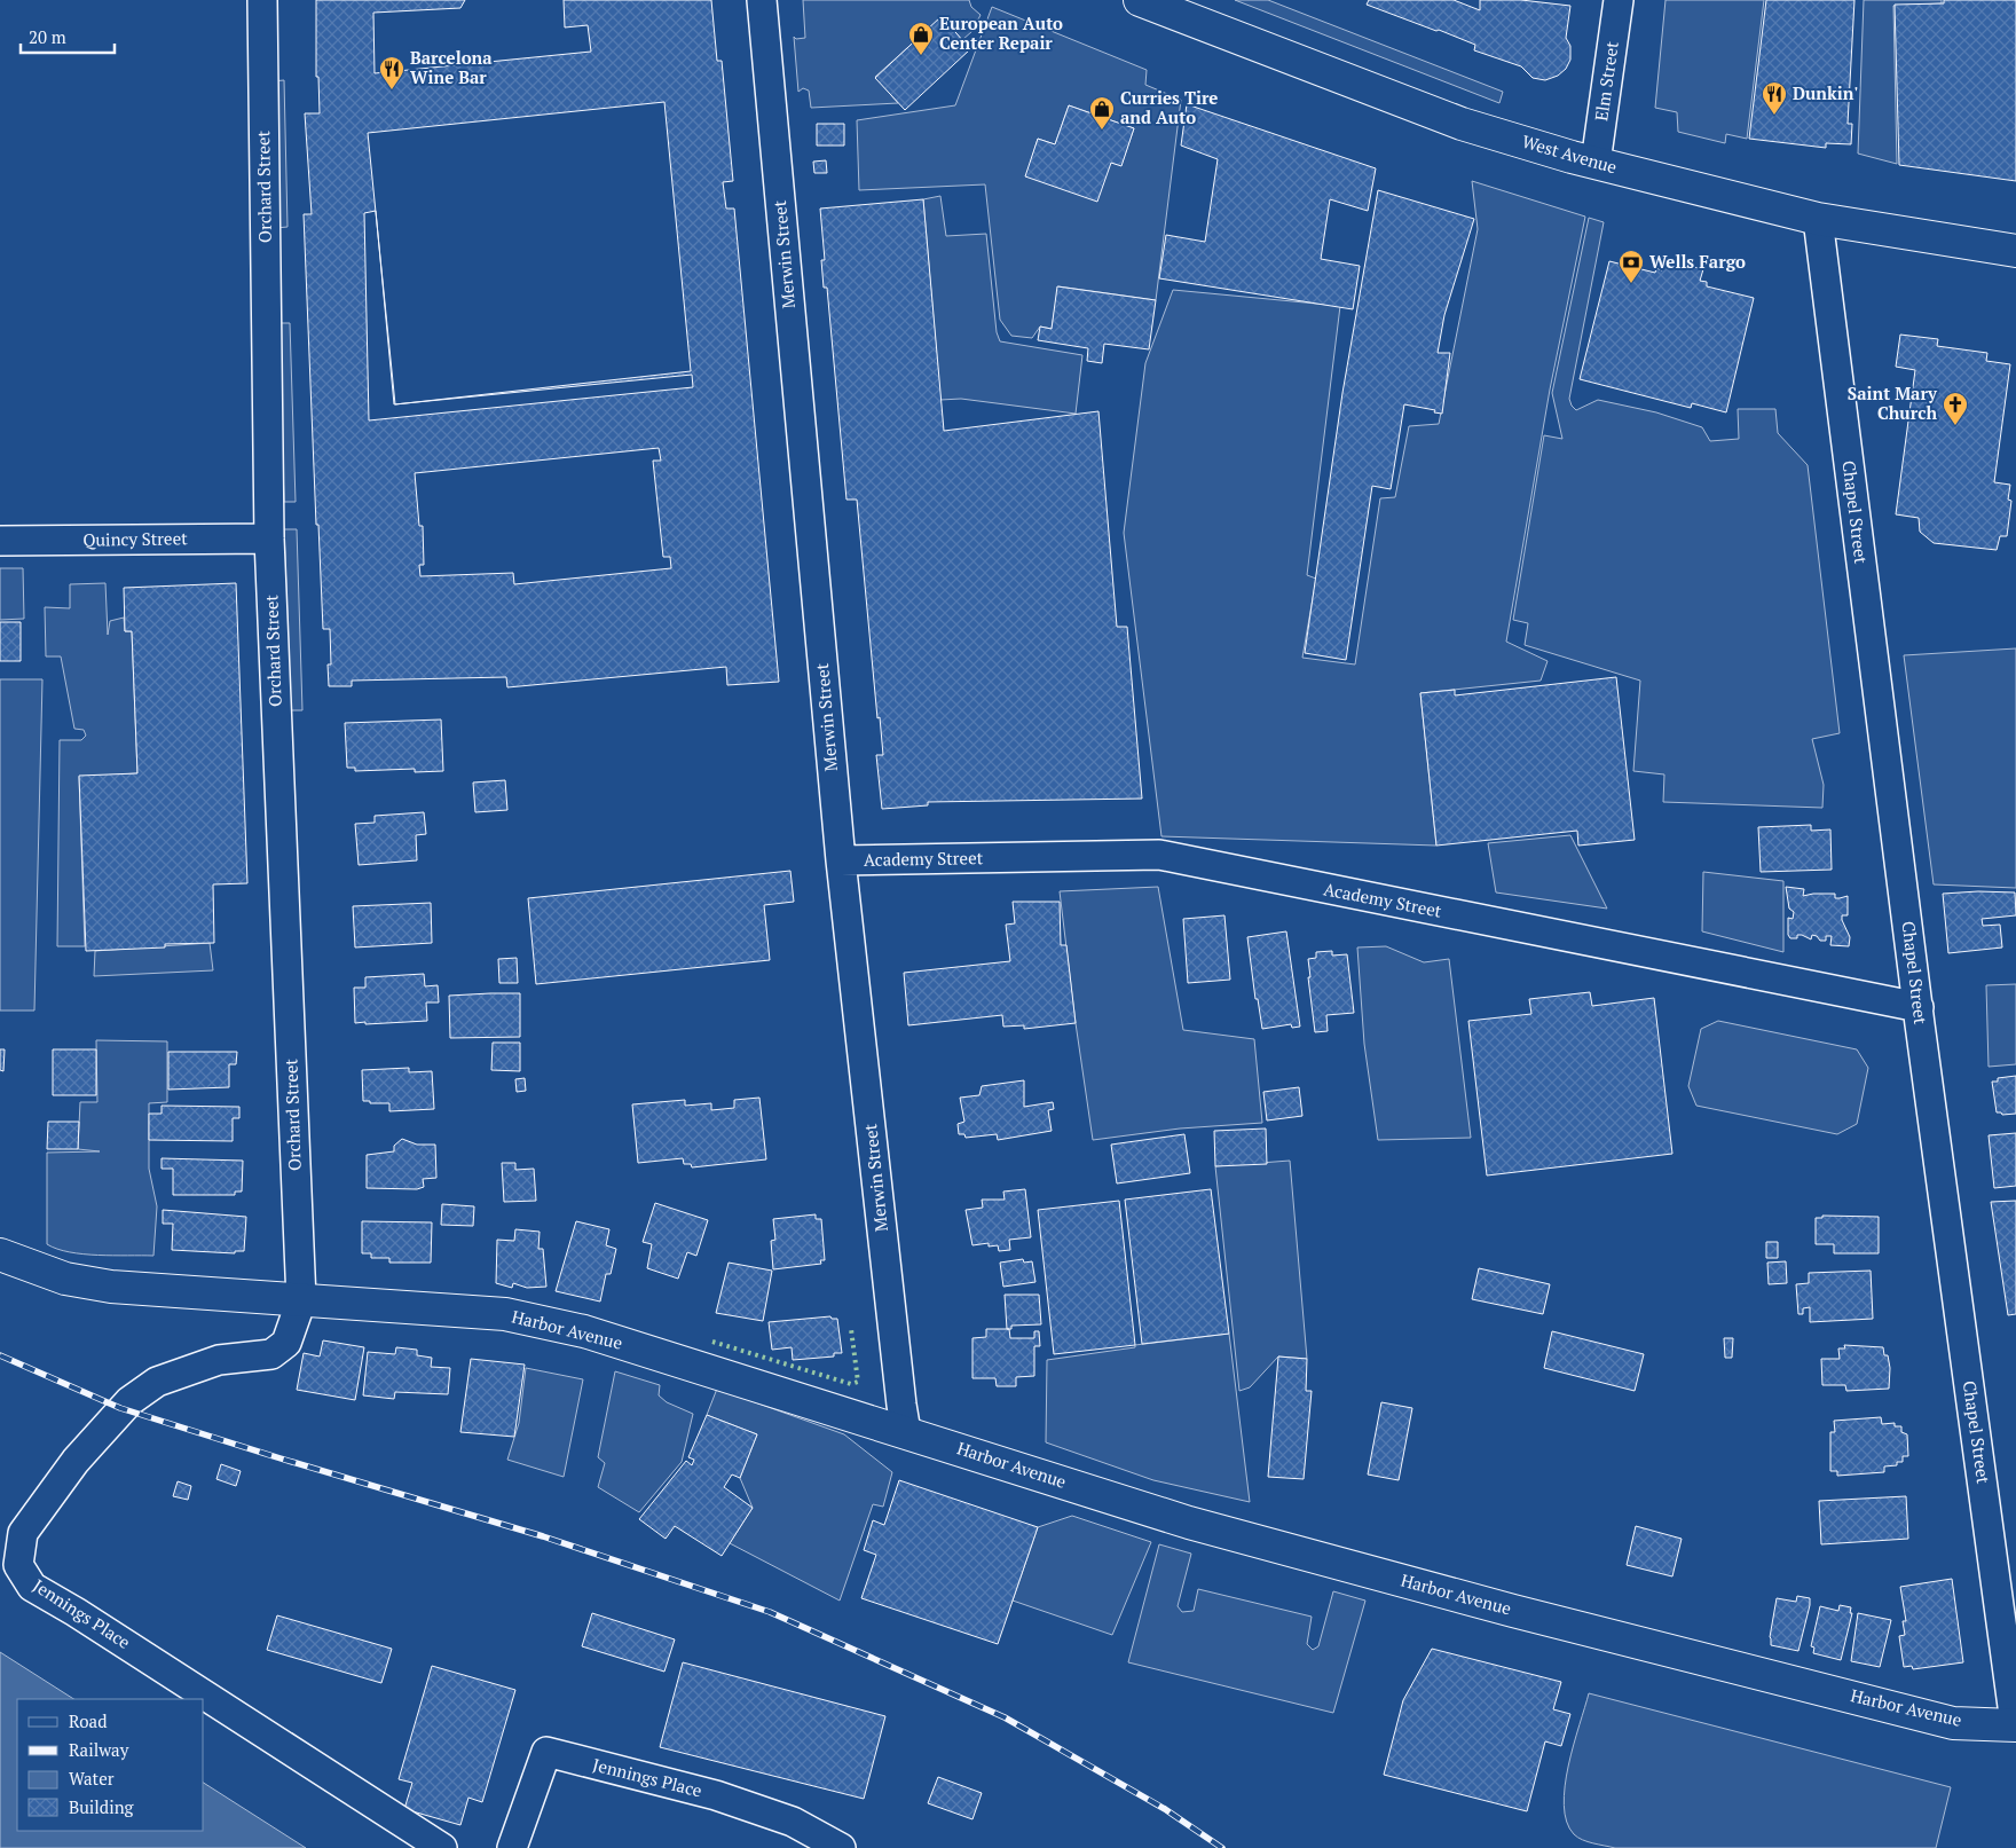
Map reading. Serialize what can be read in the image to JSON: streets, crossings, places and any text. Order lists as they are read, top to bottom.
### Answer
{
  "streets": {
    "main road": ["West Avenue", "Harbor Avenue"],
    "street": [
      "Elm Street",
      "Orchard Street",
      "Merwin Street",
      "Chapel Street",
      "Quincy Street",
      "Academy Street",
      "Jennings Place"
    ]
  },
  "crossings": [
    ["Elm Street", "West Avenue"],
    ["West Avenue", "Chapel Street"],
    ["Orchard Street", "Quincy Street"],
    ["Orchard Street", "Harbor Avenue"],
    ["Orchard Street", "Jennings Place"],
    ["Merwin Street", "Academy Street"],
    ["Merwin Street", "Harbor Avenue"],
    ["Chapel Street", "Academy Street"],
    ["Chapel Street", "Harbor Avenue"],
    ["Harbor Avenue", "Jennings Place"]
  ],
  "places": {
    "shop": ["European Auto Center Repair", "Curries Tire and Auto"],
    "restaurant": ["Barcelona Wine Bar", "Dunkin'"],
    "bank": ["Wells Fargo"],
    "church": ["Saint Mary Church"]
  },
  "legend": [
    "Road",
    "Railway",
    "Water",
    "Building"
  ],
  "scale_bar": "20 m"
}
